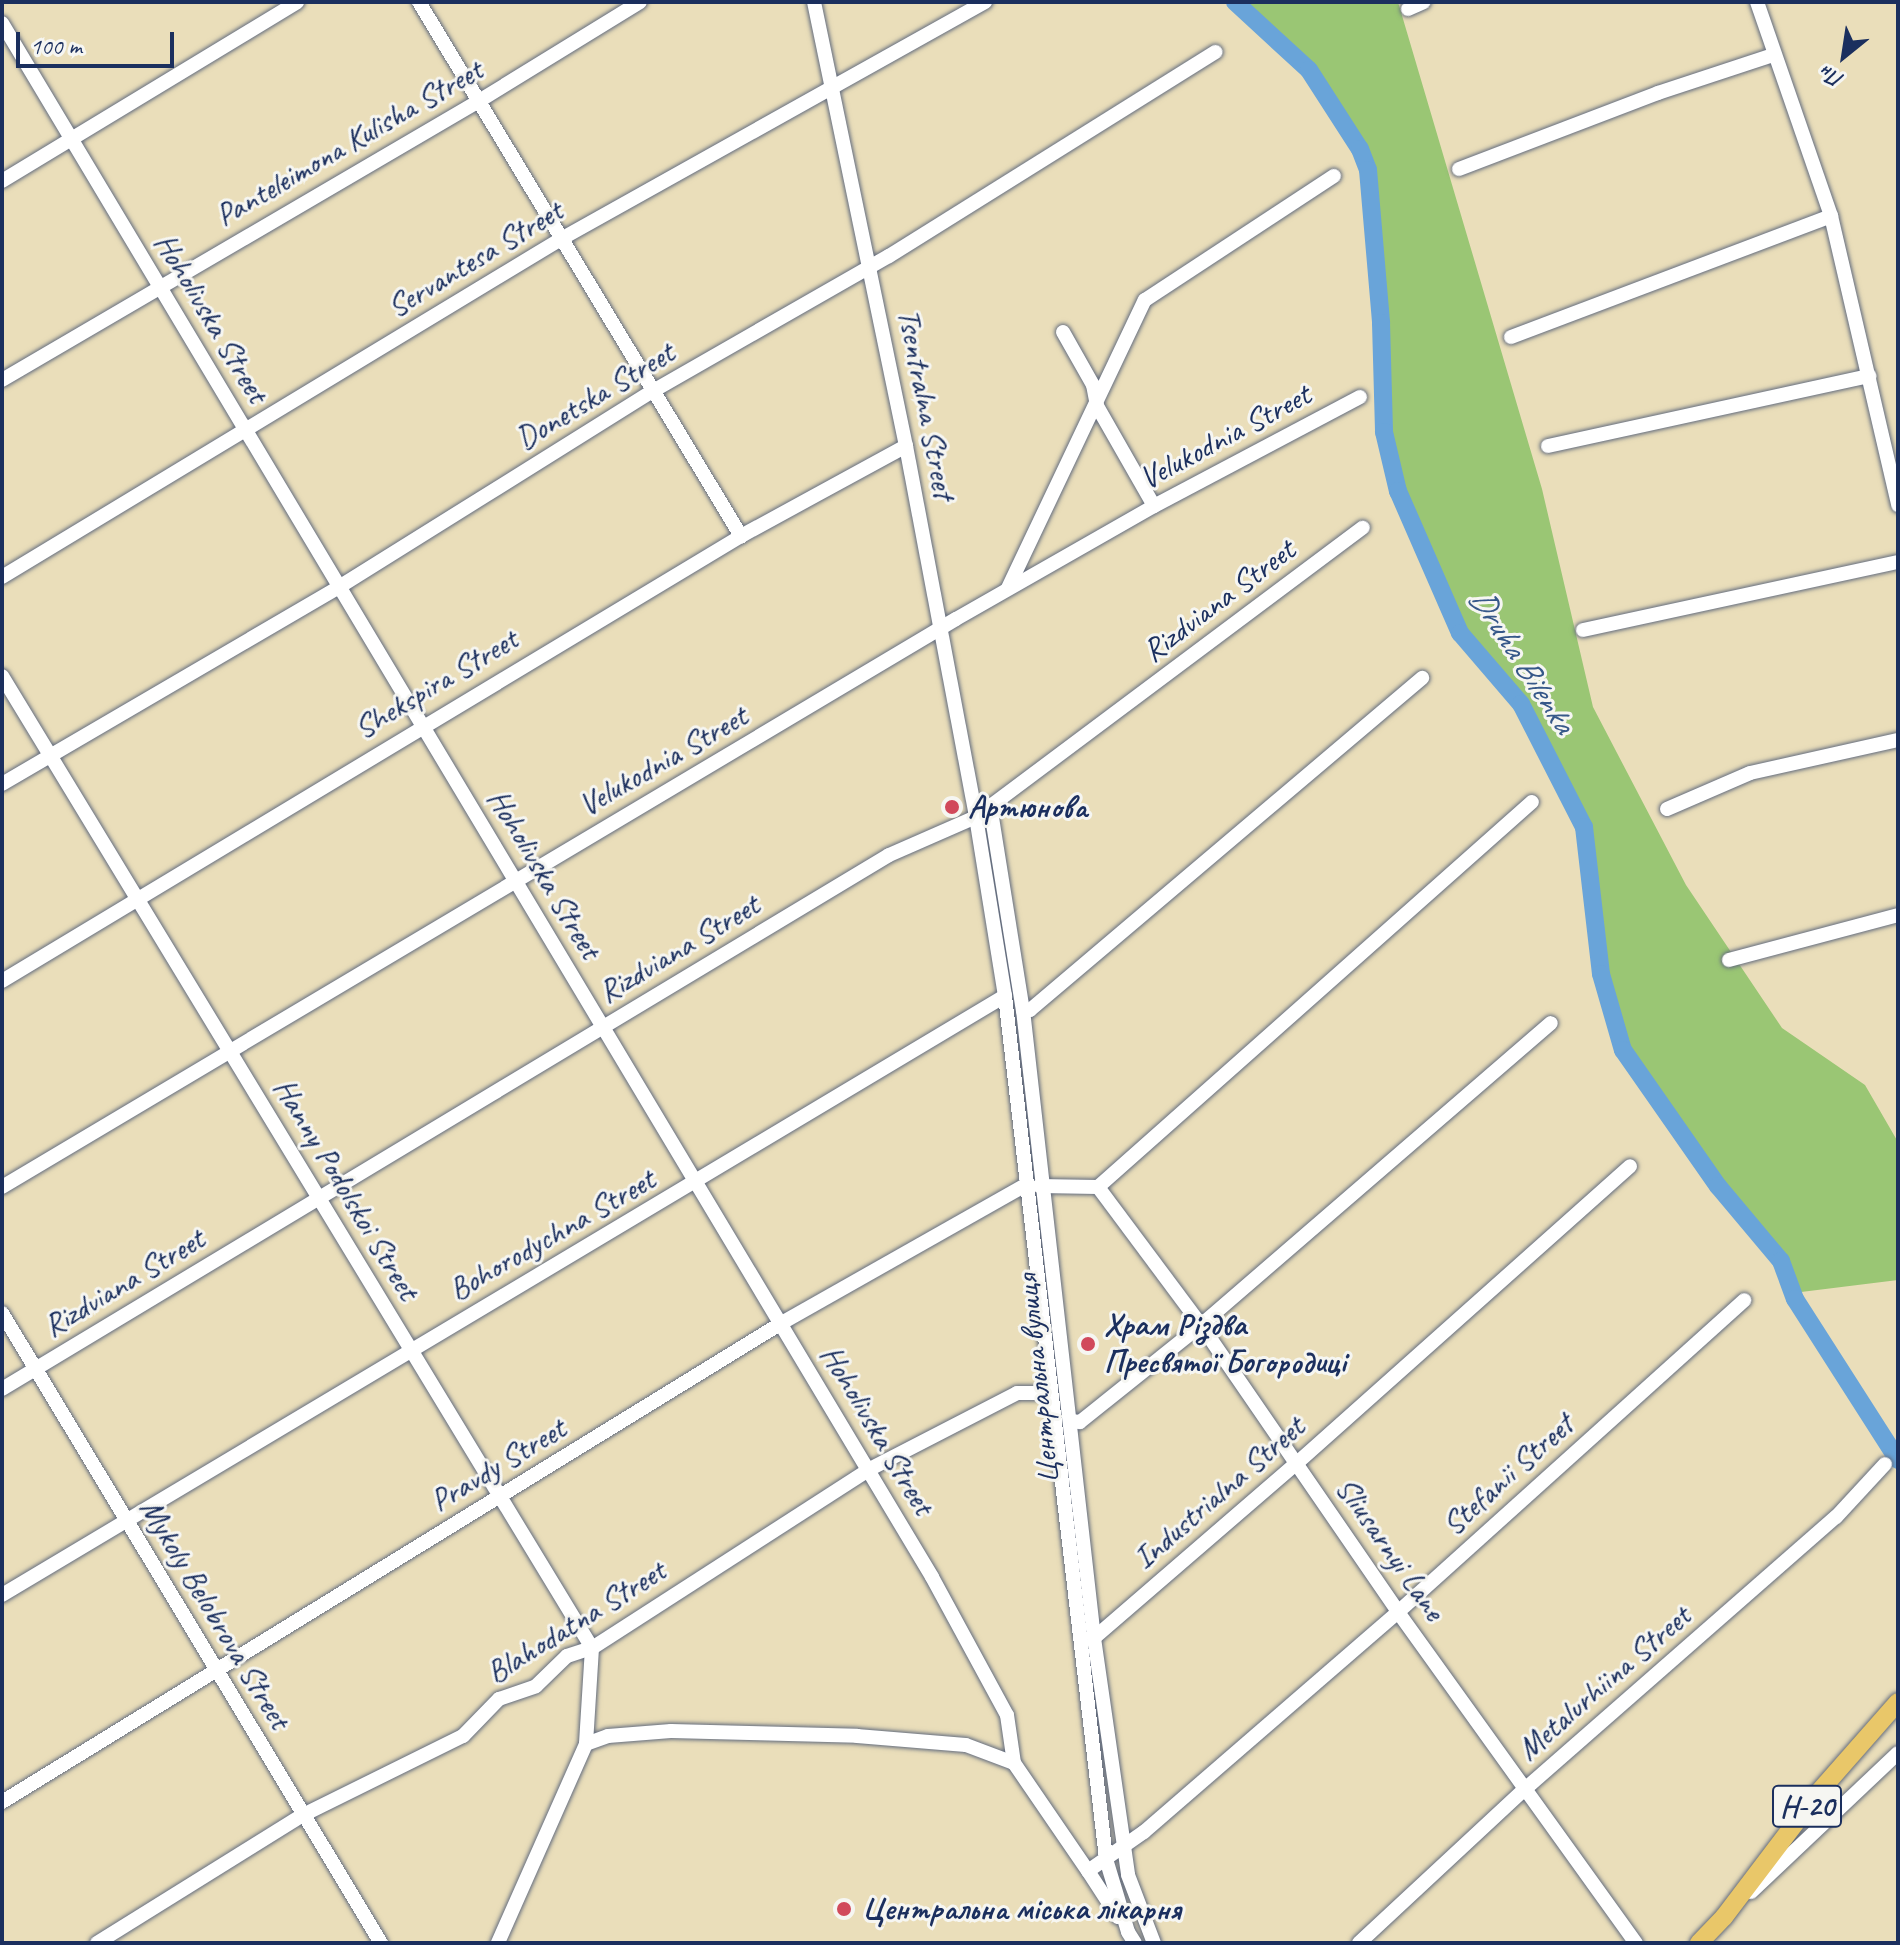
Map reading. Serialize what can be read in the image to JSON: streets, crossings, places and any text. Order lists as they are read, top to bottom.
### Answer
{
  "streets": {
    "main road": ["Н-20"],
    "street": [
      "Panteleimona Kulisha Street",
      "Servantesa Street",
      "Hoholivska Street",
      "Donetska Street",
      "Tsentralna Street",
      "Velukodnia Street",
      "Rizdviana Street",
      "Shekspira Street",
      "Hanny Podolskoi Street",
      "Bohorodychna Street",
      "Центральна вулиця",
      "Pravdy Street",
      "Stefanii Street",
      "Industrialna Street",
      "Sliusarnyi Lane",
      "Mykoly Belobrova Street",
      "Blahodatna Street",
      "Metalurhiina Street"
    ]
  },
  "crossings": [
    ["Panteleimona Kulisha Street", "Hoholivska Street"],
    ["Servantesa Street", "Hoholivska Street"],
    ["Servantesa Street", "Tsentralna Street"],
    ["Hoholivska Street", "Donetska Street"],
    ["Hoholivska Street", "Velukodnia Street"],
    ["Hoholivska Street", "Rizdviana Street"],
    ["Hoholivska Street", "Shekspira Street"],
    ["Hoholivska Street", "Bohorodychna Street"],
    ["Hoholivska Street", "Pravdy Street"],
    ["Hoholivska Street", "Blahodatna Street"],
    ["Donetska Street", "Tsentralna Street"],
    ["Donetska Street", "Hanny Podolskoi Street"],
    ["Tsentralna Street", "Velukodnia Street"],
    ["Tsentralna Street", "Rizdviana Street"],
    ["Tsentralna Street", "Shekspira Street"],
    ["Tsentralna Street", "Центральна вулиця"],
    ["Velukodnia Street", "Hanny Podolskoi Street"],
    ["Rizdviana Street", "Hanny Podolskoi Street"],
    ["Rizdviana Street", "Центральна вулиця"],
    ["Rizdviana Street", "Mykoly Belobrova Street"],
    ["Shekspira Street", "Hanny Podolskoi Street"],
    ["Hanny Podolskoi Street", "Bohorodychna Street"],
    ["Hanny Podolskoi Street", "Pravdy Street"],
    ["Hanny Podolskoi Street", "Blahodatna Street"],
    ["Bohorodychna Street", "Центральна вулиця"],
    ["Bohorodychna Street", "Mykoly Belobrova Street"],
    ["Центральна вулиця", "Pravdy Street"],
    ["Центральна вулиця", "Stefanii Street"],
    ["Центральна вулиця", "Industrialna Street"],
    ["Центральна вулиця", "Blahodatna Street"],
    ["Pravdy Street", "Mykoly Belobrova Street"],
    ["Stefanii Street", "Sliusarnyi Lane"],
    ["Industrialna Street", "Sliusarnyi Lane"],
    ["Sliusarnyi Lane", "Metalurhiina Street"],
    ["Mykoly Belobrova Street", "Blahodatna Street"]
  ],
  "water": ["Druha Bilenka"],
  "places": ["Артюнова", "Храм Різдва Пресвятої Богородиці", "Центральна міська лікарня"],
  "scale_bar": "100 m",
  "north": "bottom left"
}
